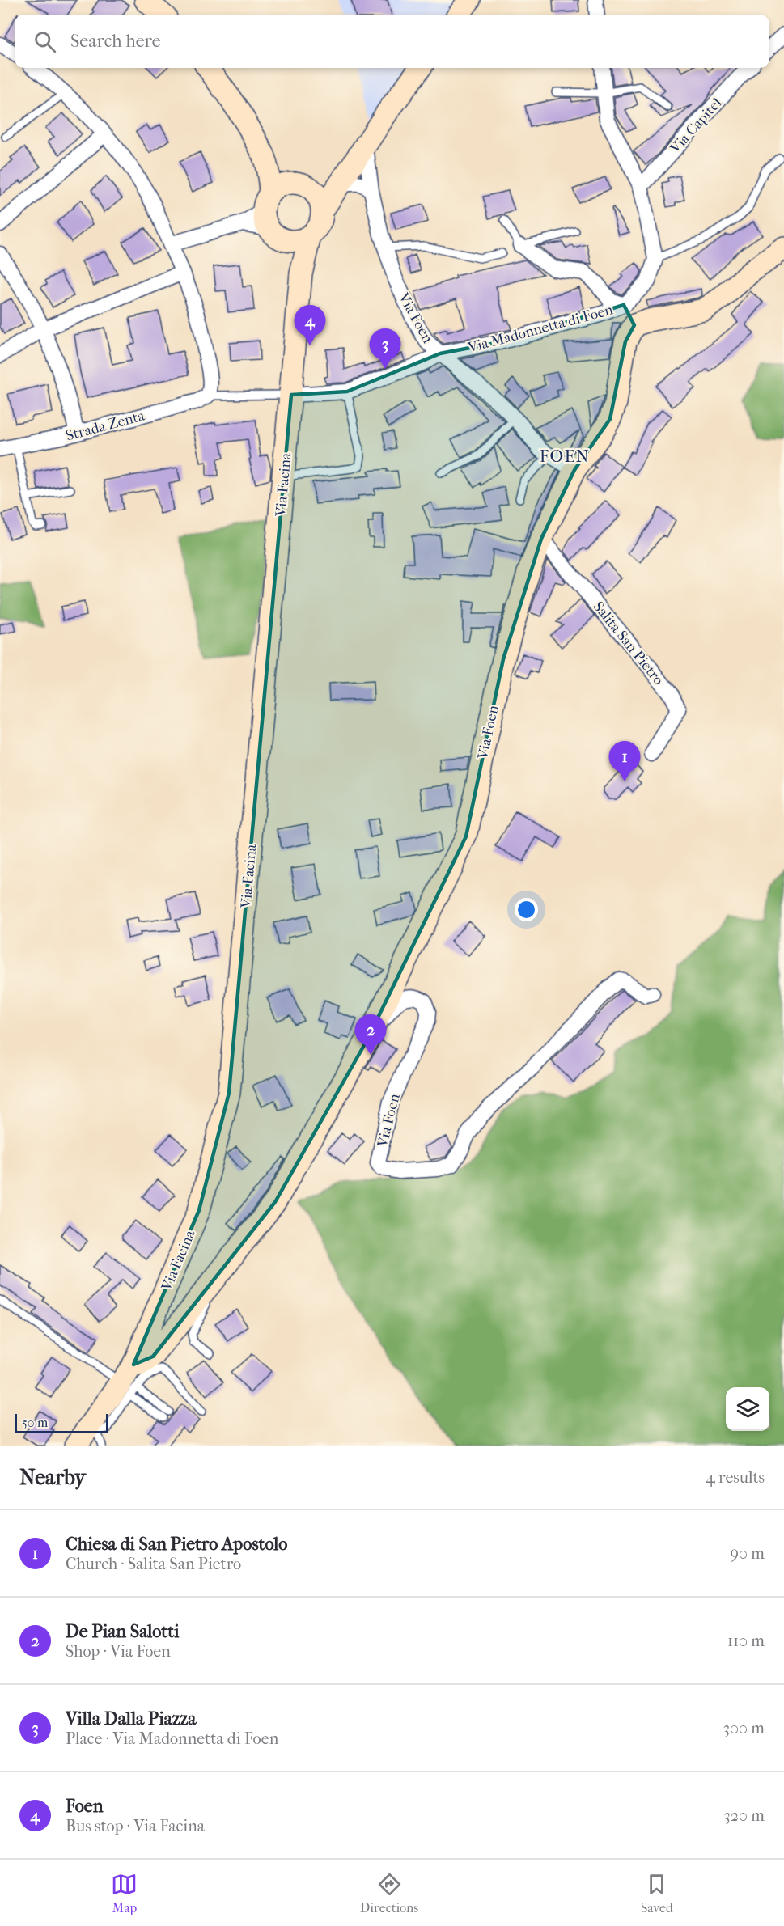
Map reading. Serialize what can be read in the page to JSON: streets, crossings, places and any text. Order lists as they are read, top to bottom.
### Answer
{
  "streets": {
    "main road": ["Via Foen", "Via Facina"],
    "street": [
      "Via Capitel",
      "Via Madonnetta di Foen",
      "Strada Zenta",
      "Salita San Pietro"
    ]
  },
  "crossings": [
    ["Via Foen", "Via Madonnetta di Foen"],
    ["Via Foen", "Via Facina"],
    ["Via Foen", "Salita San Pietro"],
    ["Via Madonnetta di Foen", "Via Facina"]
  ],
  "districts": ["FOEN"],
  "scale_bar": "50 m",
  "page": {
    "search": "Search here",
    "pins": [
      "4",
      "3",
      "1",
      "2"
    ],
    "scale": "50 m",
    "heading": ["Nearby", "4 results"],
    "list": [
      {
        "mark": "1",
        "name": "Chiesa di San Pietro Apostolo",
        "note": "Church · Salita San Pietro",
        "value": "90 m"
      },
      {
        "mark": "2",
        "name": "De Pian Salotti",
        "note": "Shop · Via Foen",
        "value": "110 m"
      },
      {
        "mark": "3",
        "name": "Villa Dalla Piazza",
        "note": "Place · Via Madonnetta di Foen",
        "value": "300 m"
      },
      {
        "mark": "4",
        "name": "Foen",
        "note": "Bus stop · Via Facina",
        "value": "320 m"
      }
    ],
    "nav": ["Map", "Directions", "Saved"]
  }
}
